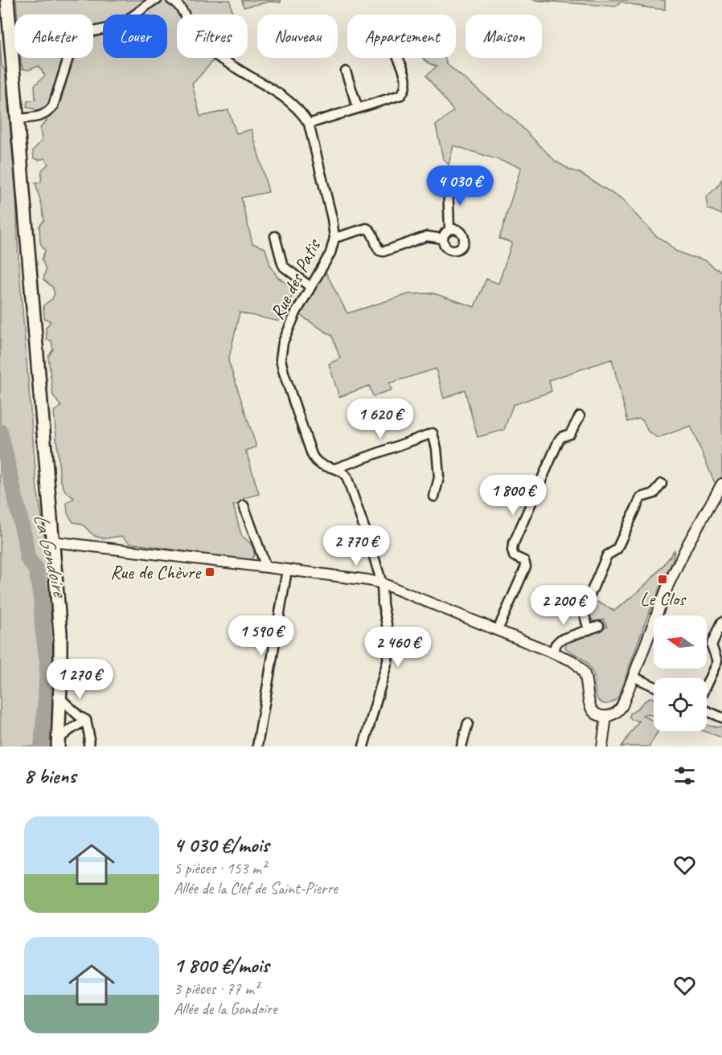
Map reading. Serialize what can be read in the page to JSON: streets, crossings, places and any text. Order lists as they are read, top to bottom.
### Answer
{
  "streets": {
    "street": ["Rue des Patis"]
  },
  "water": ["La Gondoire"],
  "places": {
    "transit": ["Rue de Chèvre", "Le Clos"]
  },
  "north": "left",
  "page": {
    "chip": [
      "Acheter",
      "Louer",
      "Filtres",
      "Nouveau",
      "Appartement",
      "Maison"
    ],
    "price": [
      "4 030 €",
      "1 620 €",
      "1 800 €",
      "2 770 €",
      "2 200 €",
      "1 590 €",
      "2 460 €",
      "1 270 €"
    ],
    "heading": "8 biens",
    "list": [
      {
        "name": "4 030 €/mois",
        "note": "5 pièces · 153 m² · Allée de la Clef de Saint-Pierre"
      },
      {
        "name": "1 800 €/mois",
        "note": "3 pièces · 77 m² · Allée de la Gondoire"
      }
    ]
  }
}
